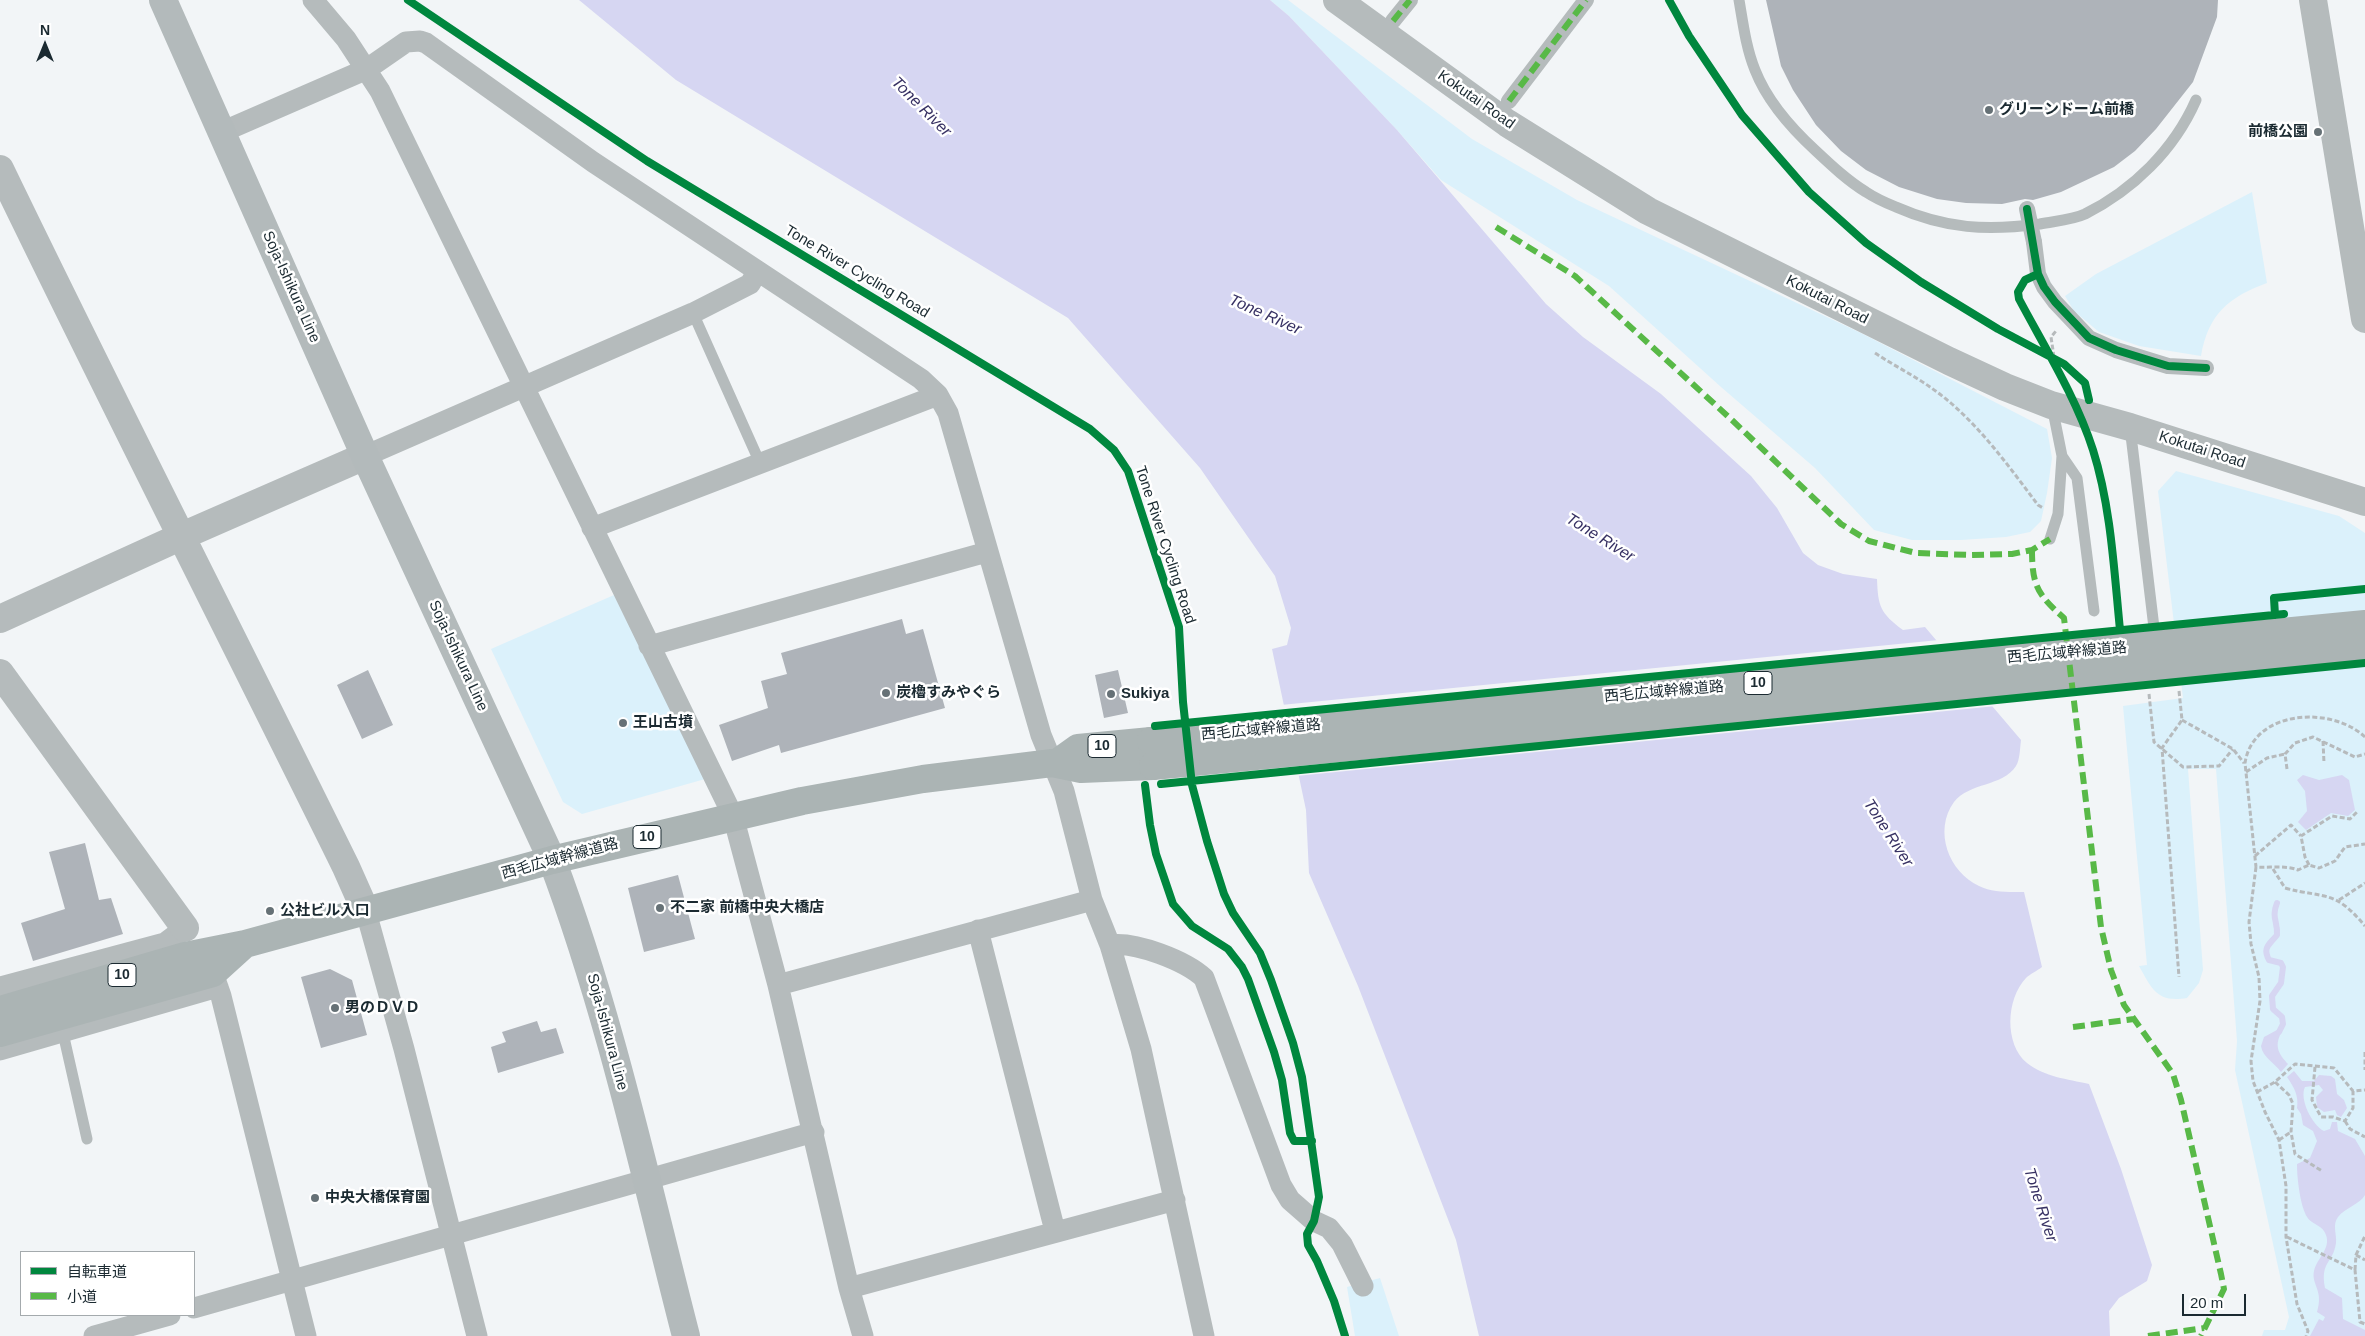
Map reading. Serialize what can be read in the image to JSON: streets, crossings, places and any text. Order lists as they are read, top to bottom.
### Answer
{
  "streets": {
    "main road": ["Soja-Ishikura Line", "西毛広域幹線道路", "10"],
    "street": ["Kokutai Road"],
    "cycle path": ["Tone River Cycling Road"]
  },
  "crossings": [
    ["Soja-Ishikura Line", "西毛広域幹線道路"]
  ],
  "water": ["Tone River"],
  "places": [
    "グリーンドーム前橋",
    "前橋公園",
    "炭櫓すみやぐら",
    "Sukiya",
    "王山古墳",
    "不二家 前橋中央大橋店",
    "公社ビル入口",
    "男のＤＶＤ",
    "中央大橋保育園"
  ],
  "legend": ["自転車道", "小道"],
  "scale_bar": "20 m",
  "north": "top"
}
